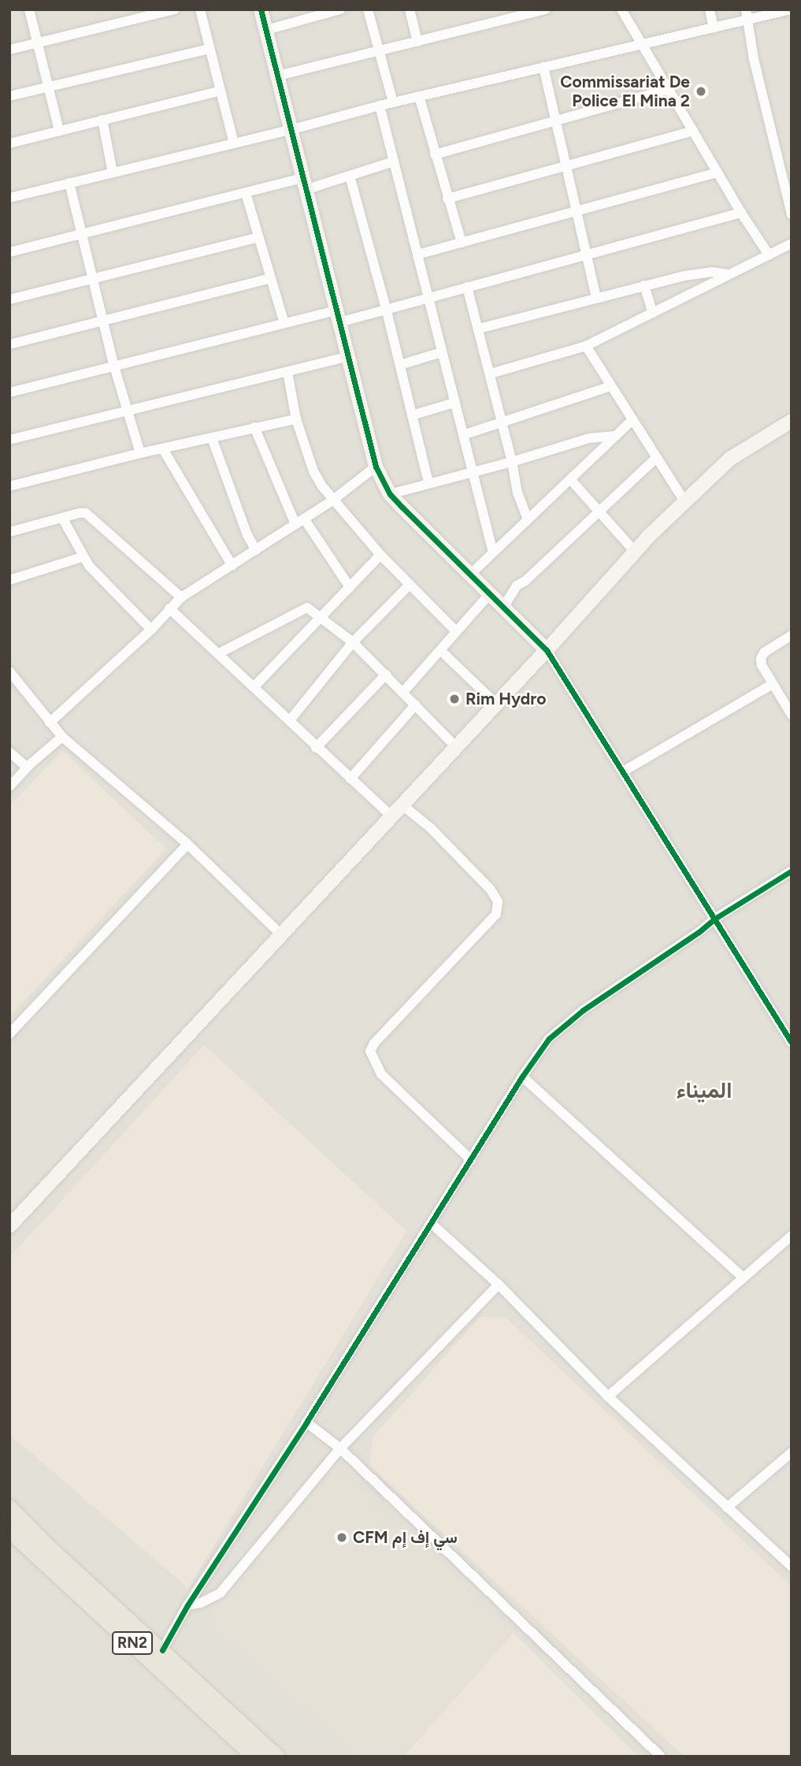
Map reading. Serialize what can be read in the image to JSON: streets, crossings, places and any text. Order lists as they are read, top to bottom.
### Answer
{
  "streets": {
    "highway": ["RN2"]
  },
  "districts": ["الميناء"],
  "places": ["Commissariat De Police El Mina 2", "Rim Hydro", "CFM سي إف إم"]
}
